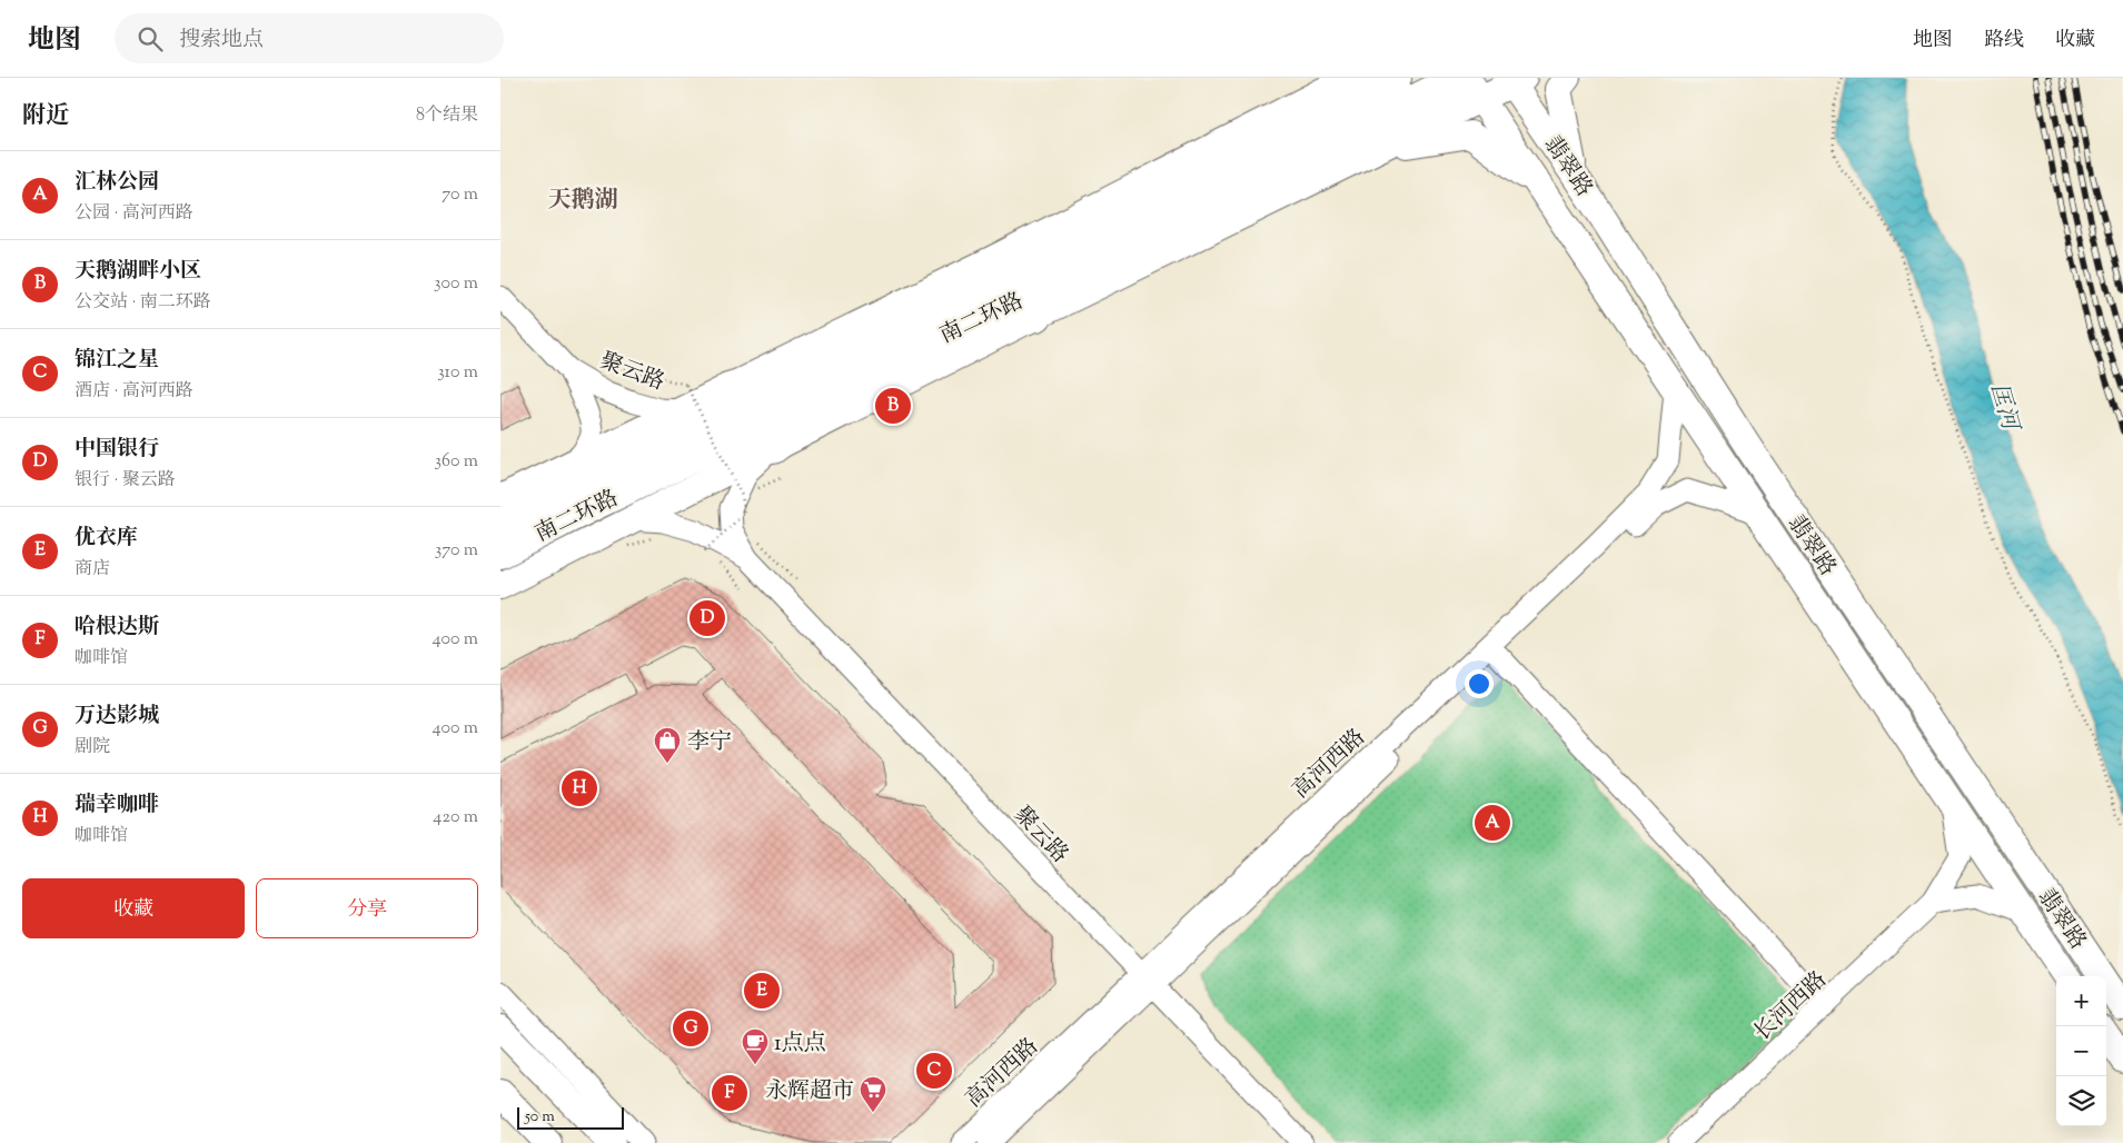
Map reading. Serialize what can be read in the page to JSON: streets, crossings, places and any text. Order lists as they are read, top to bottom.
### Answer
{
  "streets": {
    "highway": ["南二环路"],
    "main road": ["翡翠路"],
    "street": ["聚云路", "高河西路", "长河西路"]
  },
  "crossings": [
    ["翡翠路", "高河西路"],
    ["翡翠路", "长河西路"],
    ["聚云路", "高河西路"]
  ],
  "districts": ["天鹅湖"],
  "water": ["匡河"],
  "places": {
    "shop": ["李宁"],
    "cafe": ["1点点"],
    "supermarket": ["永辉超市"]
  },
  "scale_bar": "50 m",
  "page": {
    "header": "地图",
    "search": "搜索地点",
    "nav": ["地图", "路线", "收藏"],
    "heading": ["附近", "8个结果"],
    "list": [
      {
        "mark": "A",
        "name": "汇林公园",
        "note": "公园 · 高河西路",
        "value": "70 m"
      },
      {
        "mark": "B",
        "name": "天鹅湖畔小区",
        "note": "公交站 · 南二环路",
        "value": "300 m"
      },
      {
        "mark": "C",
        "name": "锦江之星",
        "note": "酒店 · 高河西路",
        "value": "310 m"
      },
      {
        "mark": "D",
        "name": "中国银行",
        "note": "银行 · 聚云路",
        "value": "360 m"
      },
      {
        "mark": "E",
        "name": "优衣库",
        "note": "商店",
        "value": "370 m"
      },
      {
        "mark": "F",
        "name": "哈根达斯",
        "note": "咖啡馆",
        "value": "400 m"
      },
      {
        "mark": "G",
        "name": "万达影城",
        "note": "剧院",
        "value": "400 m"
      },
      {
        "mark": "H",
        "name": "瑞幸咖啡",
        "note": "咖啡馆",
        "value": "420 m"
      }
    ],
    "pins": [
      "B",
      "D",
      "H",
      "A",
      "E",
      "G",
      "C",
      "F"
    ],
    "buttons": ["收藏", "分享"],
    "map_buttons": ["+", "−"],
    "scale": "50 m"
  }
}
